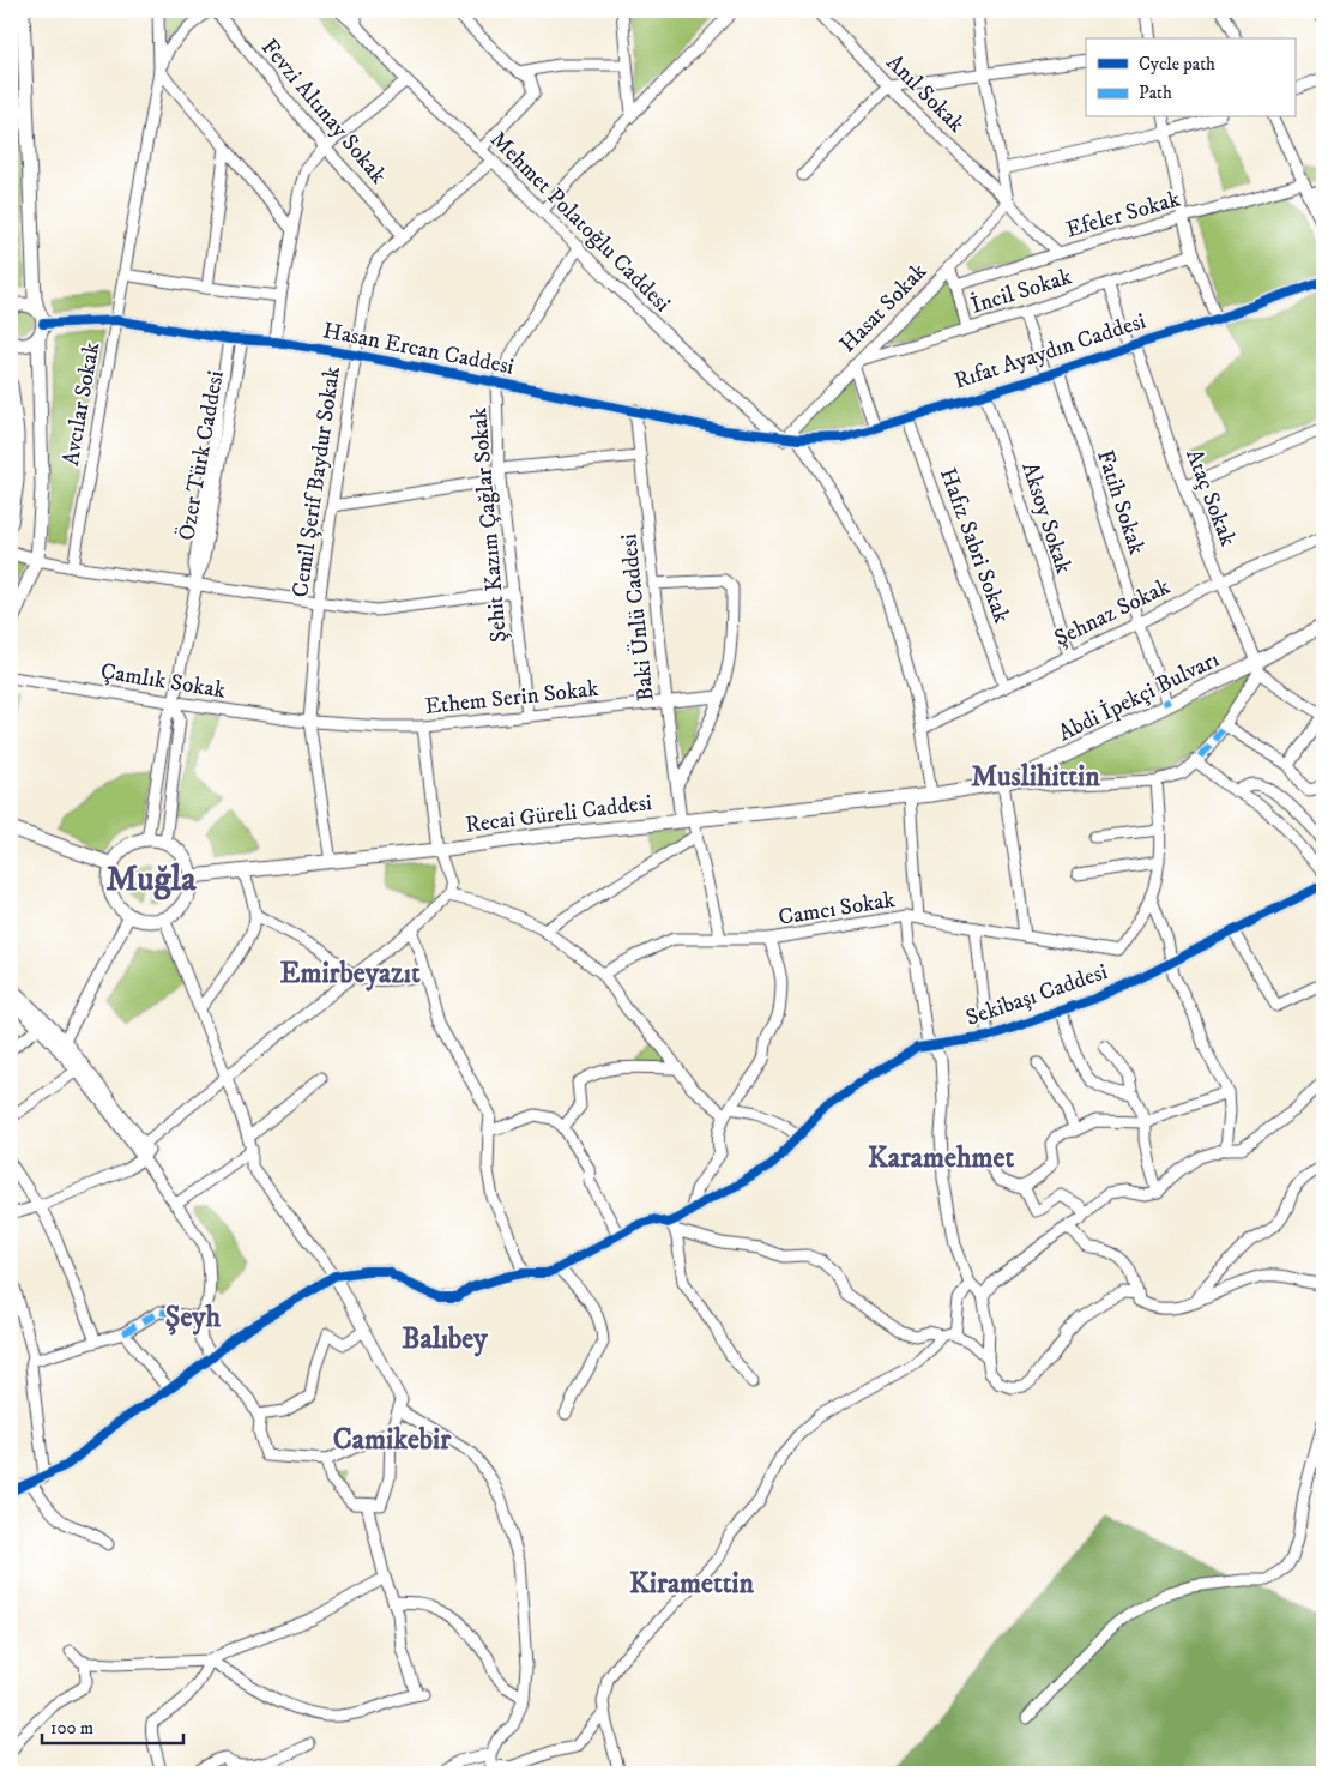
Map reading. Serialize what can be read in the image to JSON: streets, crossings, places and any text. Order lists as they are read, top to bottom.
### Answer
{
  "streets": {
    "main road": ["Abdi İpekçi Bulvarı", "Recai Güreli Caddesi"],
    "street": [
      "Anıl Sokak",
      "Fevzi Altınay Sokak",
      "Efeler Sokak",
      "Mehmet Polatoğlu Caddesi",
      "İncil Sokak",
      "Hasat Sokak",
      "Hasan Ercan Caddesi",
      "Rıfat Ayaydın Caddesi",
      "Avcılar Sokak",
      "Özer Türk Caddesi",
      "Cemil Şerif Baydur Sokak",
      "Ataç Sokak",
      "Fatih Sokak",
      "Aksoy Sokak",
      "Şehit Kazım Çağlar Sokak",
      "Hafız Sabri Sokak",
      "Şehnaz Sokak",
      "Baki Ünlü Caddesi",
      "Çamlık Sokak",
      "Ethem Serin Sokak",
      "Camcı Sokak",
      "Sekibaşı Caddesi"
    ]
  },
  "crossings": [
    ["Anıl Sokak", "Efeler Sokak"],
    ["Anıl Sokak", "Hasat Sokak"],
    ["Fevzi Altınay Sokak", "Cemil Şerif Baydur Sokak"],
    ["Mehmet Polatoğlu Caddesi", "Hasat Sokak"],
    ["Mehmet Polatoğlu Caddesi", "Hasan Ercan Caddesi"],
    ["Mehmet Polatoğlu Caddesi", "Rıfat Ayaydın Caddesi"],
    ["Mehmet Polatoğlu Caddesi", "Cemil Şerif Baydur Sokak"],
    ["Mehmet Polatoğlu Caddesi", "Şehit Kazım Çağlar Sokak"],
    ["İncil Sokak", "Hasat Sokak"],
    ["İncil Sokak", "Ataç Sokak"],
    ["Hasat Sokak", "Hasan Ercan Caddesi"],
    ["Hasat Sokak", "Rıfat Ayaydın Caddesi"],
    ["Hasan Ercan Caddesi", "Rıfat Ayaydın Caddesi"],
    ["Hasan Ercan Caddesi", "Avcılar Sokak"],
    ["Hasan Ercan Caddesi", "Özer Türk Caddesi"],
    ["Hasan Ercan Caddesi", "Cemil Şerif Baydur Sokak"],
    ["Hasan Ercan Caddesi", "Şehit Kazım Çağlar Sokak"],
    ["Hasan Ercan Caddesi", "Baki Ünlü Caddesi"],
    ["Rıfat Ayaydın Caddesi", "Ataç Sokak"],
    ["Rıfat Ayaydın Caddesi", "Fatih Sokak"],
    ["Rıfat Ayaydın Caddesi", "Aksoy Sokak"],
    ["Rıfat Ayaydın Caddesi", "Hafız Sabri Sokak"],
    ["Özer Türk Caddesi", "Çamlık Sokak"],
    ["Özer Türk Caddesi", "Recai Güreli Caddesi"],
    ["Cemil Şerif Baydur Sokak", "Çamlık Sokak"],
    ["Cemil Şerif Baydur Sokak", "Ethem Serin Sokak"],
    ["Cemil Şerif Baydur Sokak", "Recai Güreli Caddesi"],
    ["Ataç Sokak", "Şehnaz Sokak"],
    ["Ataç Sokak", "Abdi İpekçi Bulvarı"],
    ["Fatih Sokak", "Şehnaz Sokak"],
    ["Fatih Sokak", "Abdi İpekçi Bulvarı"],
    ["Aksoy Sokak", "Şehnaz Sokak"],
    ["Şehit Kazım Çağlar Sokak", "Ethem Serin Sokak"],
    ["Hafız Sabri Sokak", "Şehnaz Sokak"],
    ["Baki Ünlü Caddesi", "Ethem Serin Sokak"],
    ["Baki Ünlü Caddesi", "Recai Güreli Caddesi"],
    ["Baki Ünlü Caddesi", "Camcı Sokak"],
    ["Çamlık Sokak", "Ethem Serin Sokak"],
    ["Abdi İpekçi Bulvarı", "Recai Güreli Caddesi"]
  ],
  "districts": [
    "Muslihittin",
    "Muğla",
    "Emirbeyazıt",
    "Karamehmet",
    "Şeyh",
    "Balıbey",
    "Camikebir",
    "Kiramettin"
  ],
  "legend": ["Cycle path", "Path"],
  "scale_bar": "100 m"
}
